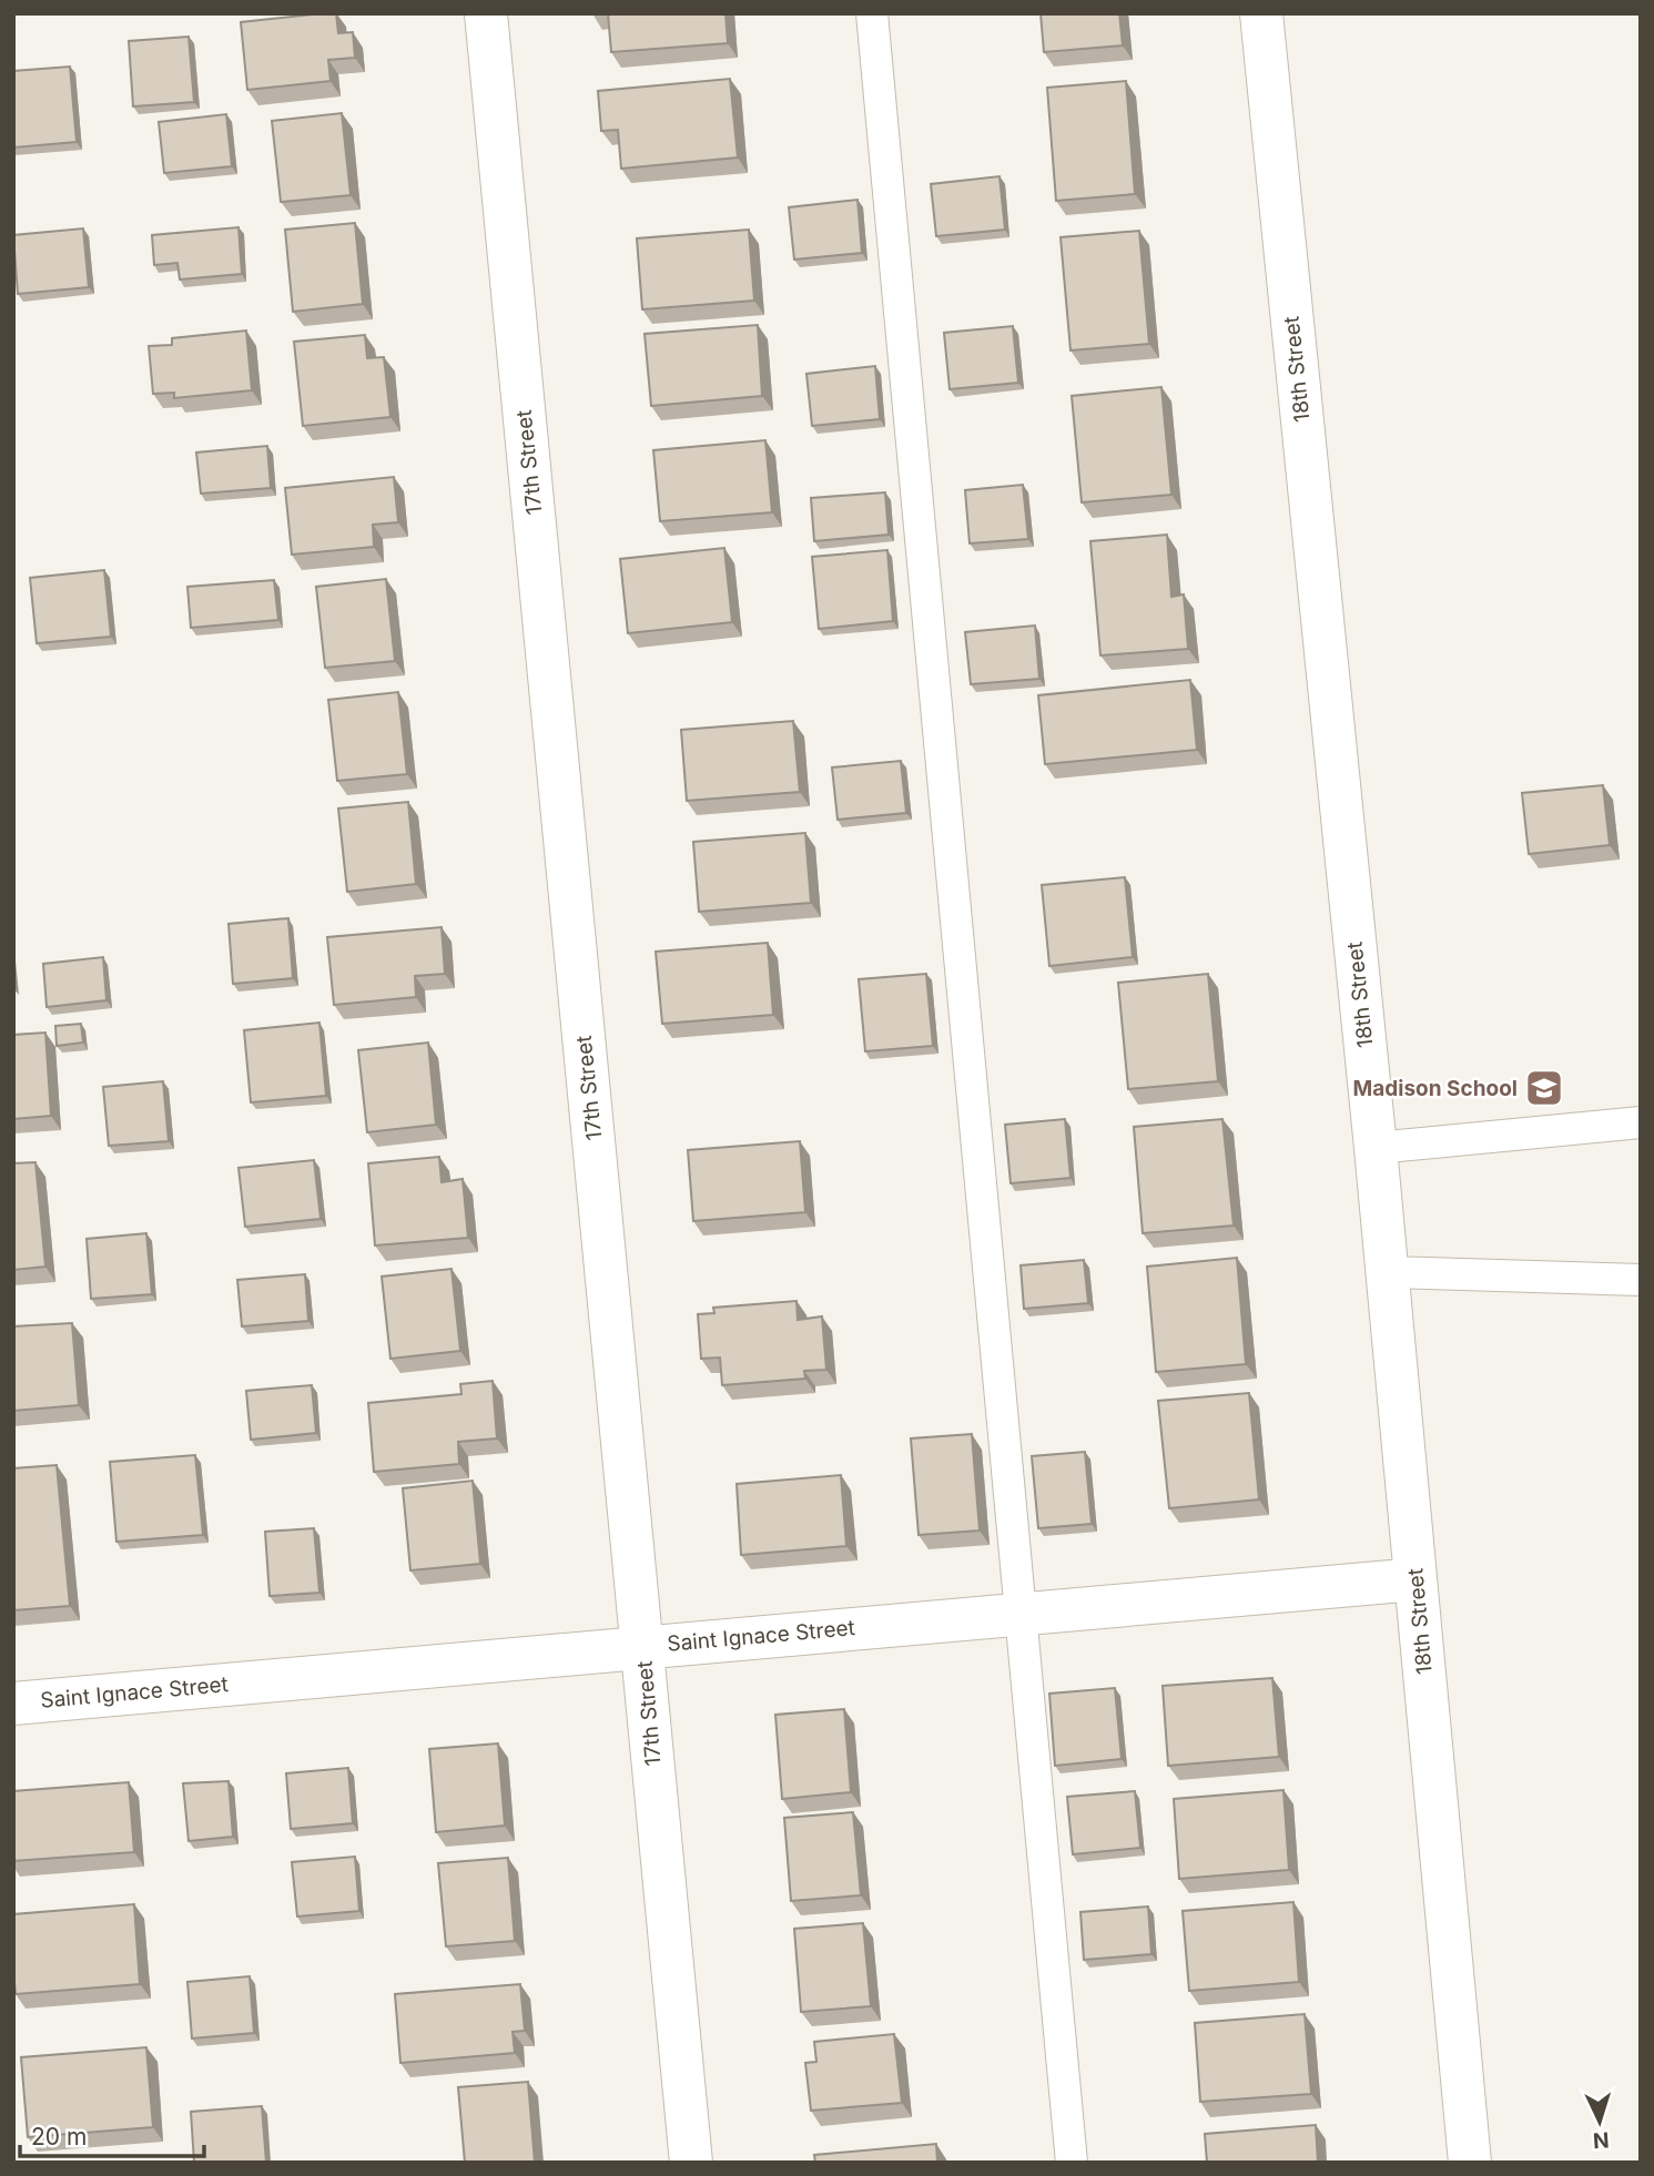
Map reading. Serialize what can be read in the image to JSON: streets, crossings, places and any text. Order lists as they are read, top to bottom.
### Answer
{
  "streets": {
    "street": ["18th Street", "17th Street", "Saint Ignace Street"]
  },
  "crossings": [
    ["18th Street", "Saint Ignace Street"],
    ["17th Street", "Saint Ignace Street"]
  ],
  "places": {
    "school or university": ["Madison School"]
  },
  "scale_bar": "20 m",
  "north": "bottom"
}
